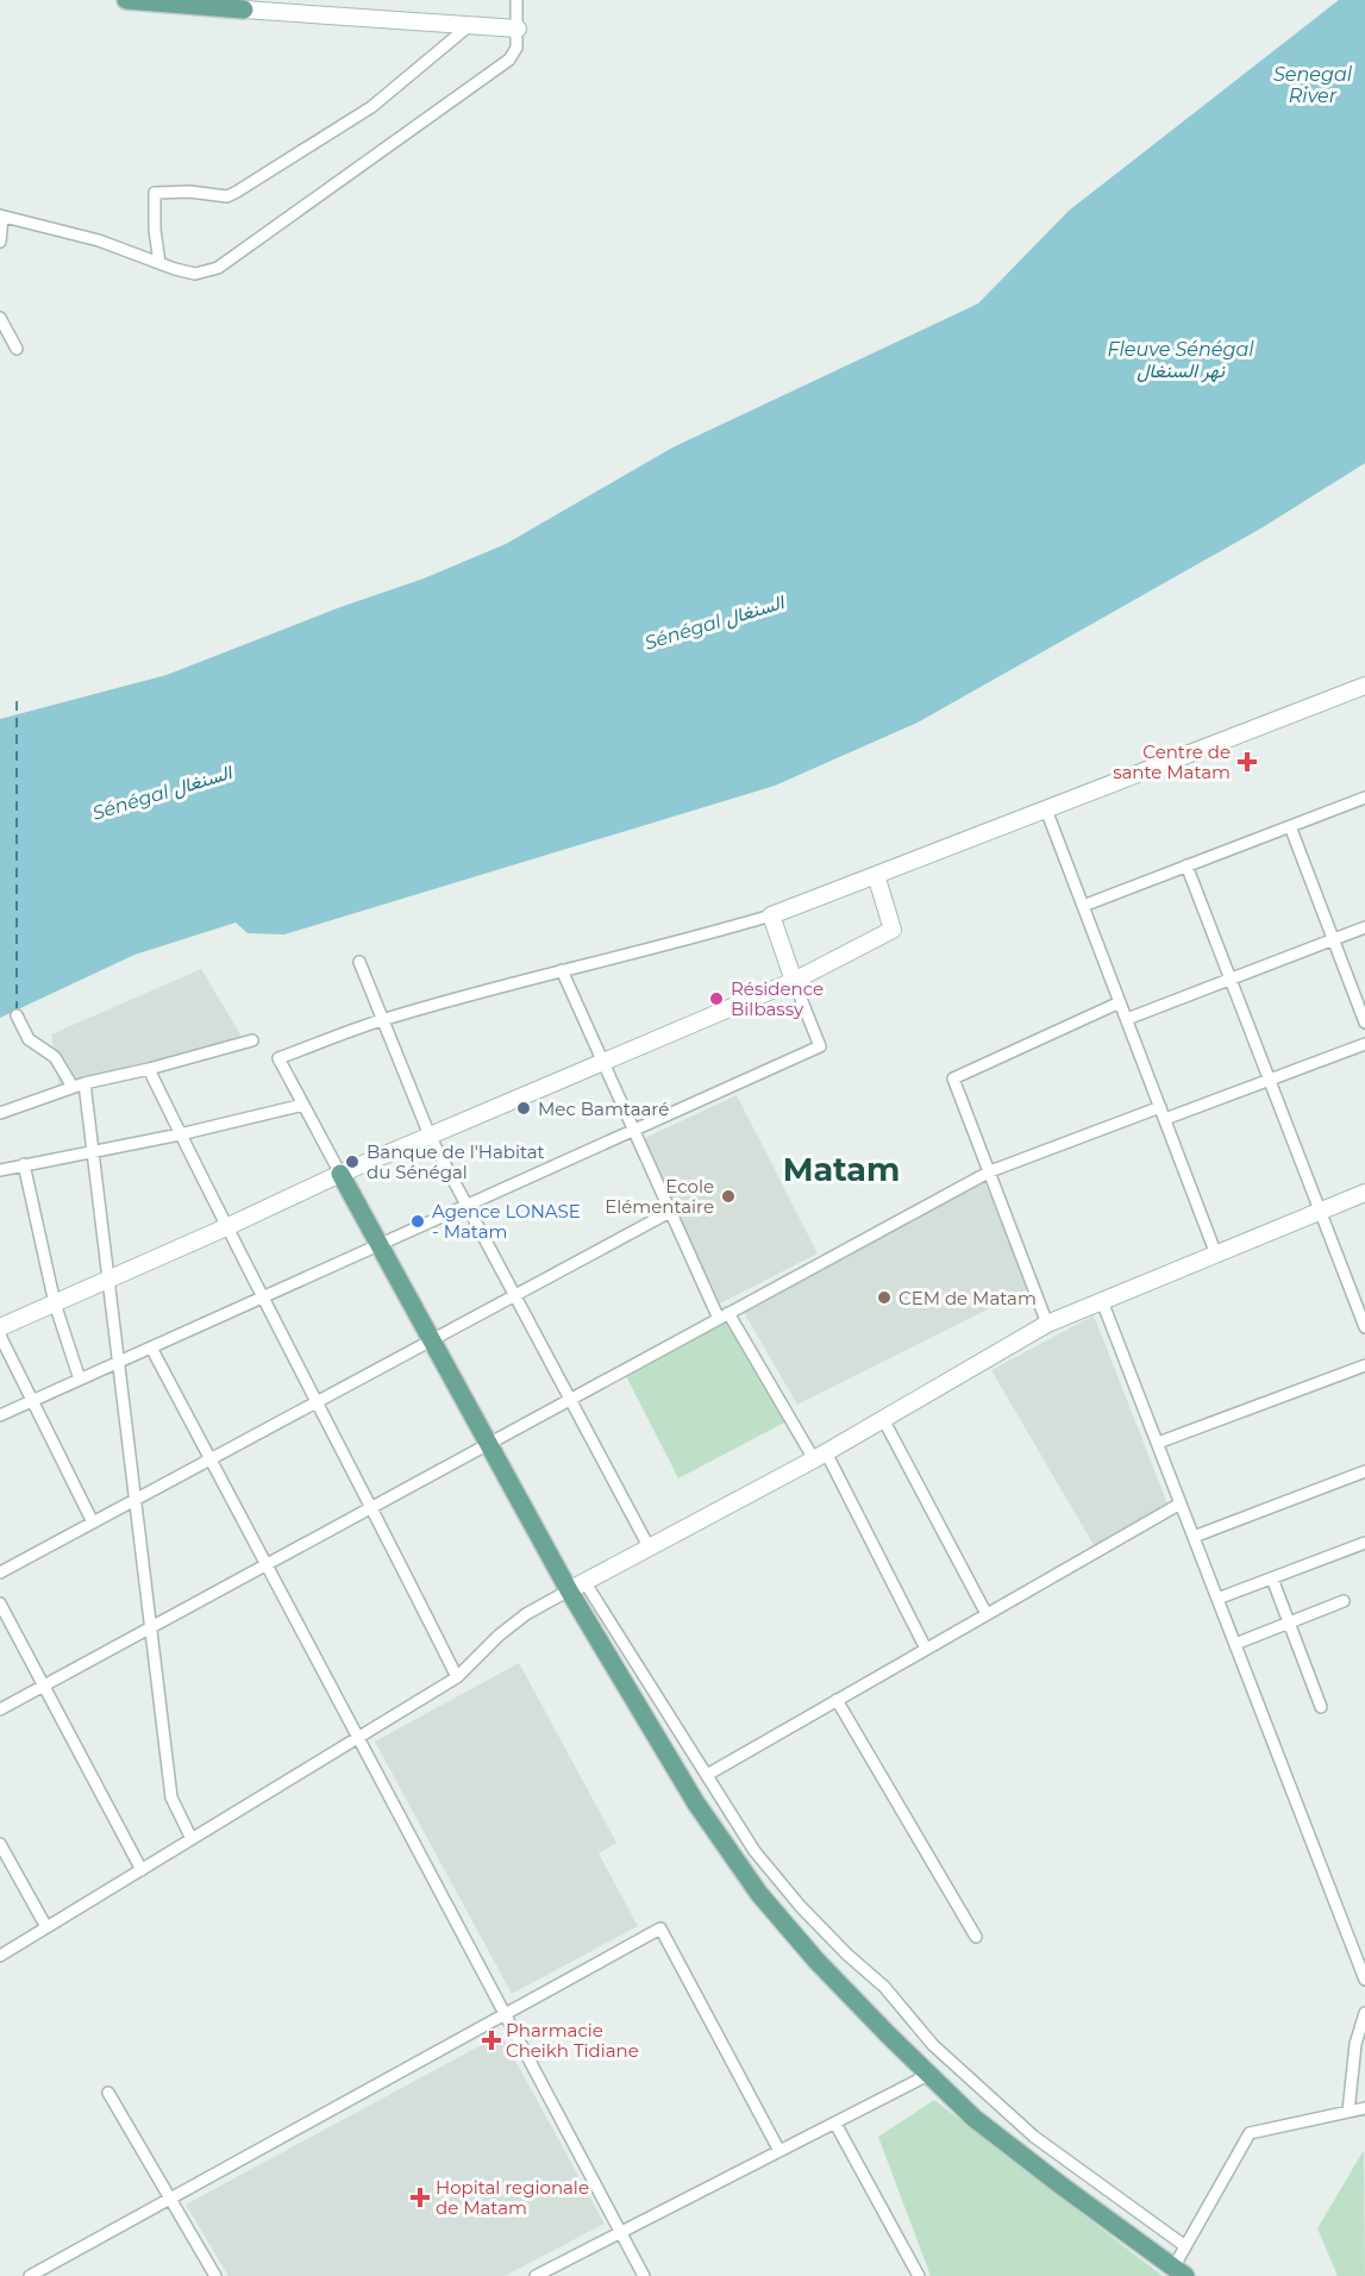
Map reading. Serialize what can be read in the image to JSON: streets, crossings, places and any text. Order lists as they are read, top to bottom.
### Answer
{
  "districts": ["Matam"],
  "water": ["Senegal River", "Fleuve Sénégal نهر السنغال", "Sénégal السنغال"],
  "places": {
    "health": ["Centre de sante Matam", "Pharmacie Cheikh Tidiane", "Hopital regionale de Matam"],
    "other": [
      "Résidence Bilbassy",
      "Mec Bamtaaré",
      "Banque de l'Habitat du Sénégal",
      "Ecole Elémentaire",
      "Agence LONASE - Matam",
      "CEM de Matam"
    ]
  }
}
